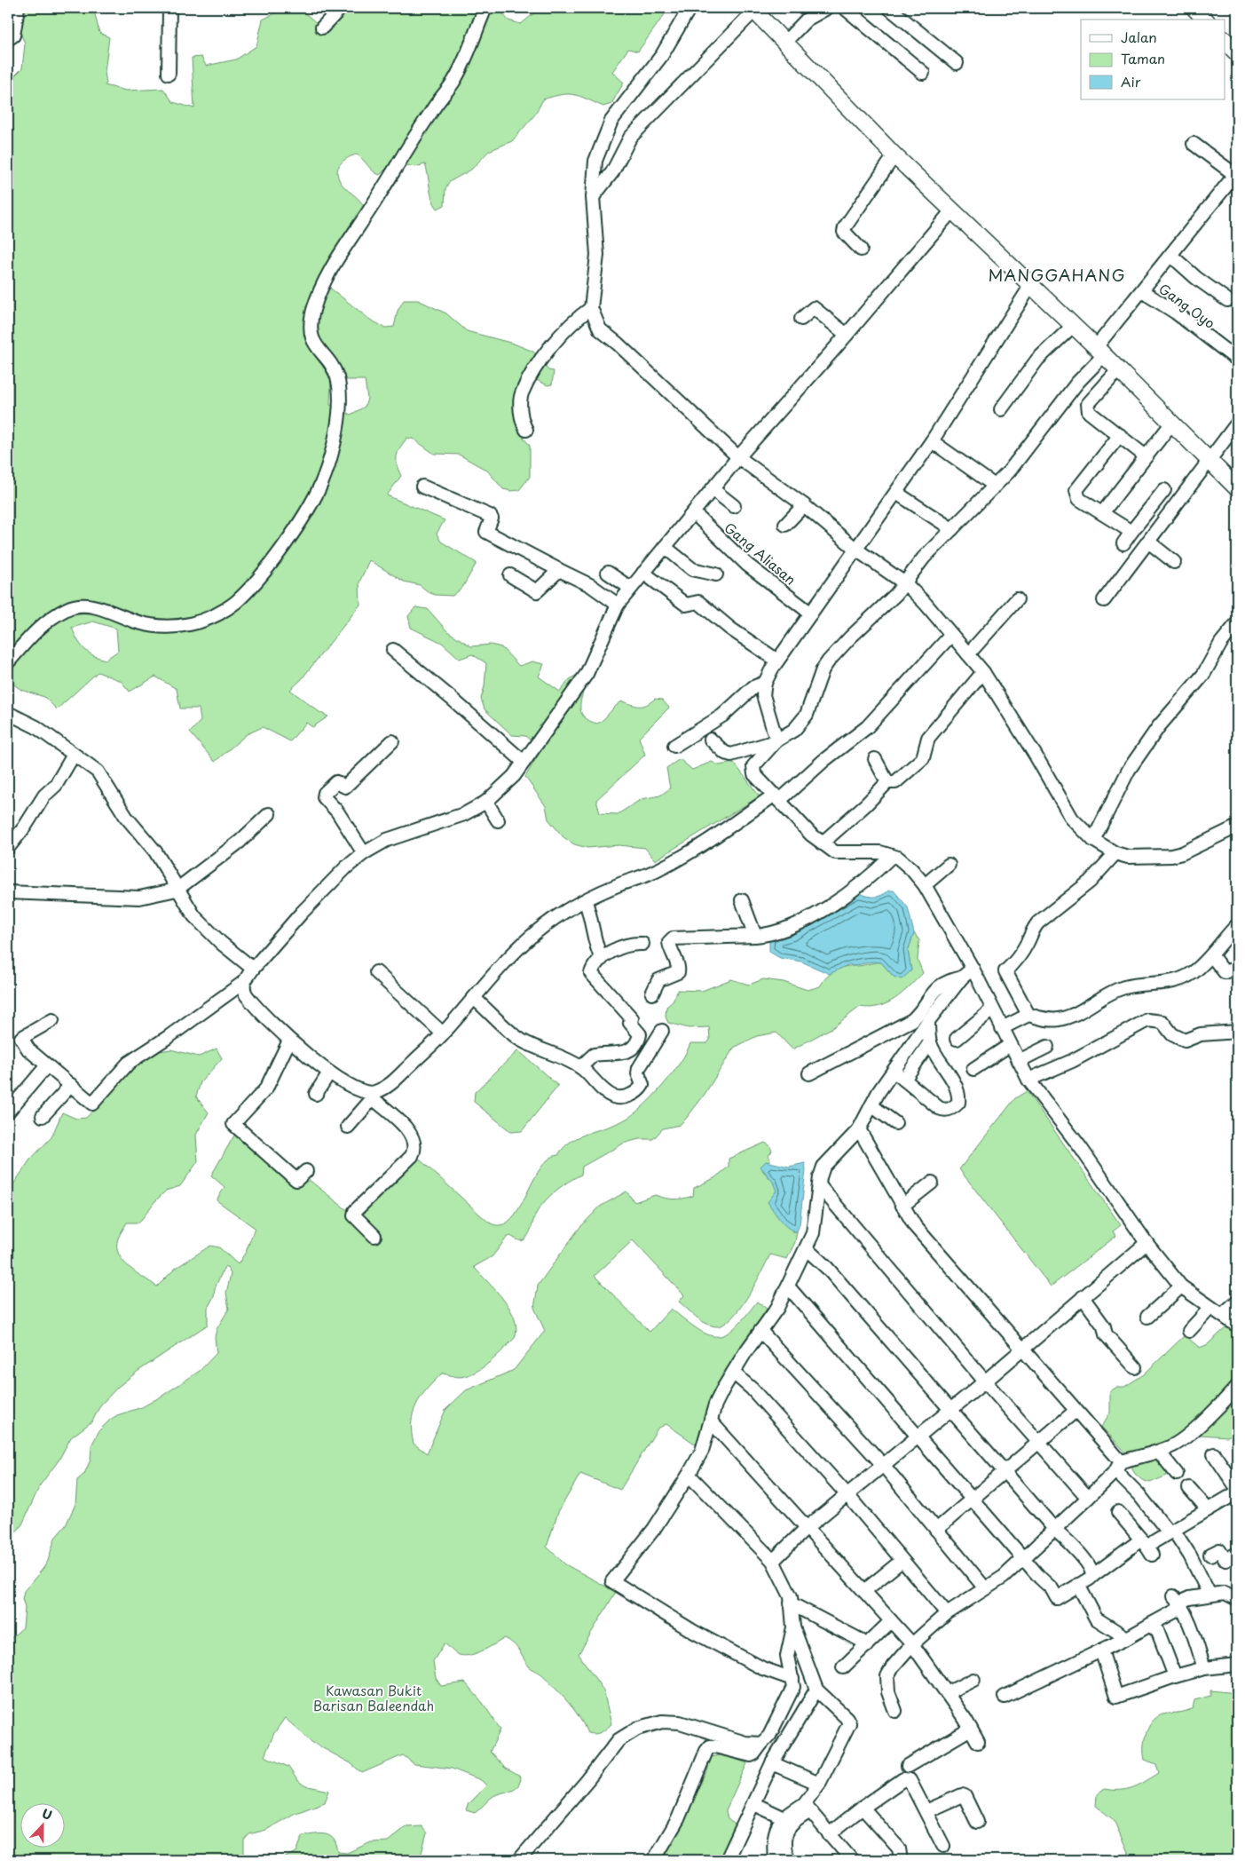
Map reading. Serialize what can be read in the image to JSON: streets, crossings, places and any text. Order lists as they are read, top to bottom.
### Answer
{
  "streets": {
    "street": ["Gang Oyo", "Gang Aliasan"]
  },
  "districts": ["MANGGAHANG"],
  "parks": ["Kawasan Bukit Barisan Baleendah"],
  "legend": ["Jalan", "Taman", "Air"],
  "north": "top"
}
